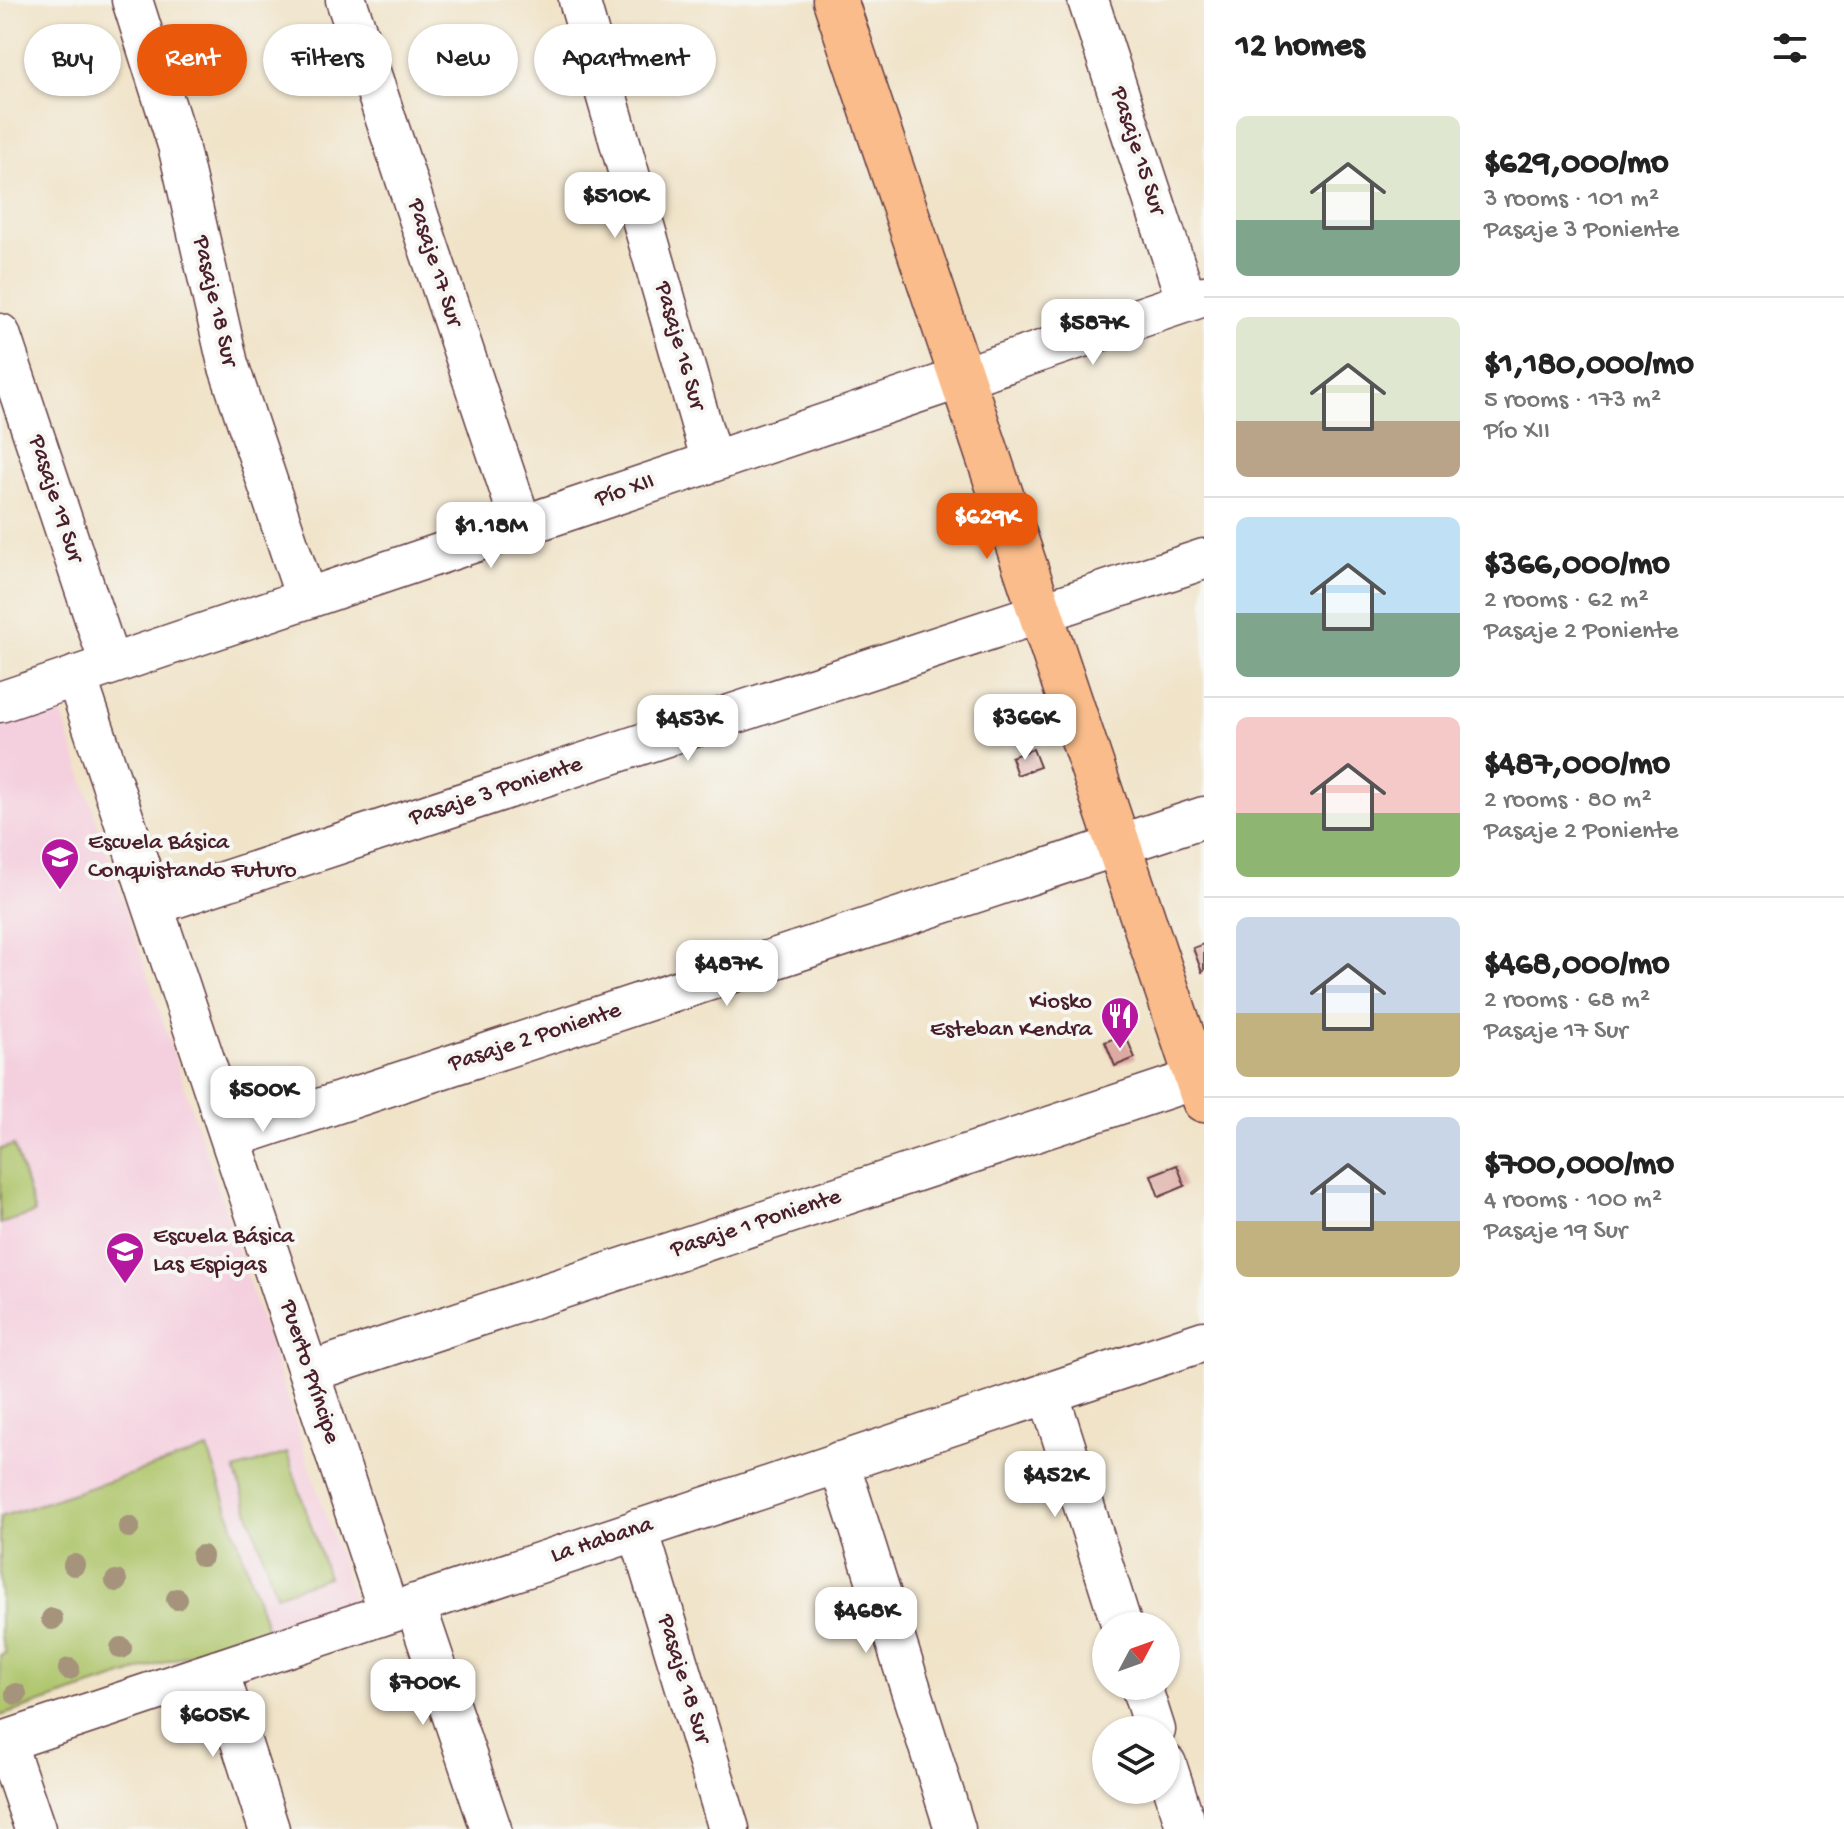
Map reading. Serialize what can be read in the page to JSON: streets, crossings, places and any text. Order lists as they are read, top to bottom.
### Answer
{
  "streets": {
    "street": [
      "Pasaje 15 Sur",
      "Pasaje 17 Sur",
      "Pasaje 18 Sur",
      "Pasaje 16 Sur",
      "Pío XII",
      "Pasaje 19 Sur",
      "Pasaje 3 Poniente",
      "Pasaje 2 Poniente",
      "Pasaje 1 Poniente",
      "Puerto Príncipe",
      "La Habana"
    ]
  },
  "crossings": [
    ["Pasaje 15 Sur", "Pío XII"],
    ["Pasaje 17 Sur", "Pío XII"],
    ["Pasaje 18 Sur", "Pío XII"],
    ["Pasaje 18 Sur", "La Habana"],
    ["Pasaje 16 Sur", "Pío XII"],
    ["Pío XII", "Pasaje 19 Sur"],
    ["Pío XII", "Puerto Príncipe"],
    ["Pasaje 19 Sur", "Puerto Príncipe"],
    ["Pasaje 3 Poniente", "Puerto Príncipe"],
    ["Pasaje 2 Poniente", "Puerto Príncipe"],
    ["Pasaje 1 Poniente", "Puerto Príncipe"],
    ["Puerto Príncipe", "La Habana"]
  ],
  "places": {
    "school or university": ["Escuela Básica Conquistando Futuro", "Escuela Básica Las Espigas"],
    "restaurant": ["Kiosko Esteban Kendra"]
  },
  "north": "top right",
  "page": {
    "heading": "12 homes",
    "chip": [
      "Buy",
      "Rent",
      "Filters",
      "New",
      "Apartment"
    ],
    "list": [
      {
        "name": "$629,000/mo",
        "note": "3 rooms · 101 m² · Pasaje 3 Poniente"
      },
      {
        "name": "$1,180,000/mo",
        "note": "5 rooms · 173 m² · Pío XII"
      },
      {
        "name": "$366,000/mo",
        "note": "2 rooms · 62 m² · Pasaje 2 Poniente"
      },
      {
        "name": "$487,000/mo",
        "note": "2 rooms · 80 m² · Pasaje 2 Poniente"
      },
      {
        "name": "$468,000/mo",
        "note": "2 rooms · 68 m² · Pasaje 17 Sur"
      },
      {
        "name": "$700,000/mo",
        "note": "4 rooms · 100 m² · Pasaje 19 Sur"
      }
    ],
    "price": [
      "$510K",
      "$587K",
      "$629K",
      "$1.18M",
      "$366K",
      "$453K",
      "$487K",
      "$500K",
      "$452K",
      "$468K",
      "$700K",
      "$605K"
    ]
  }
}
